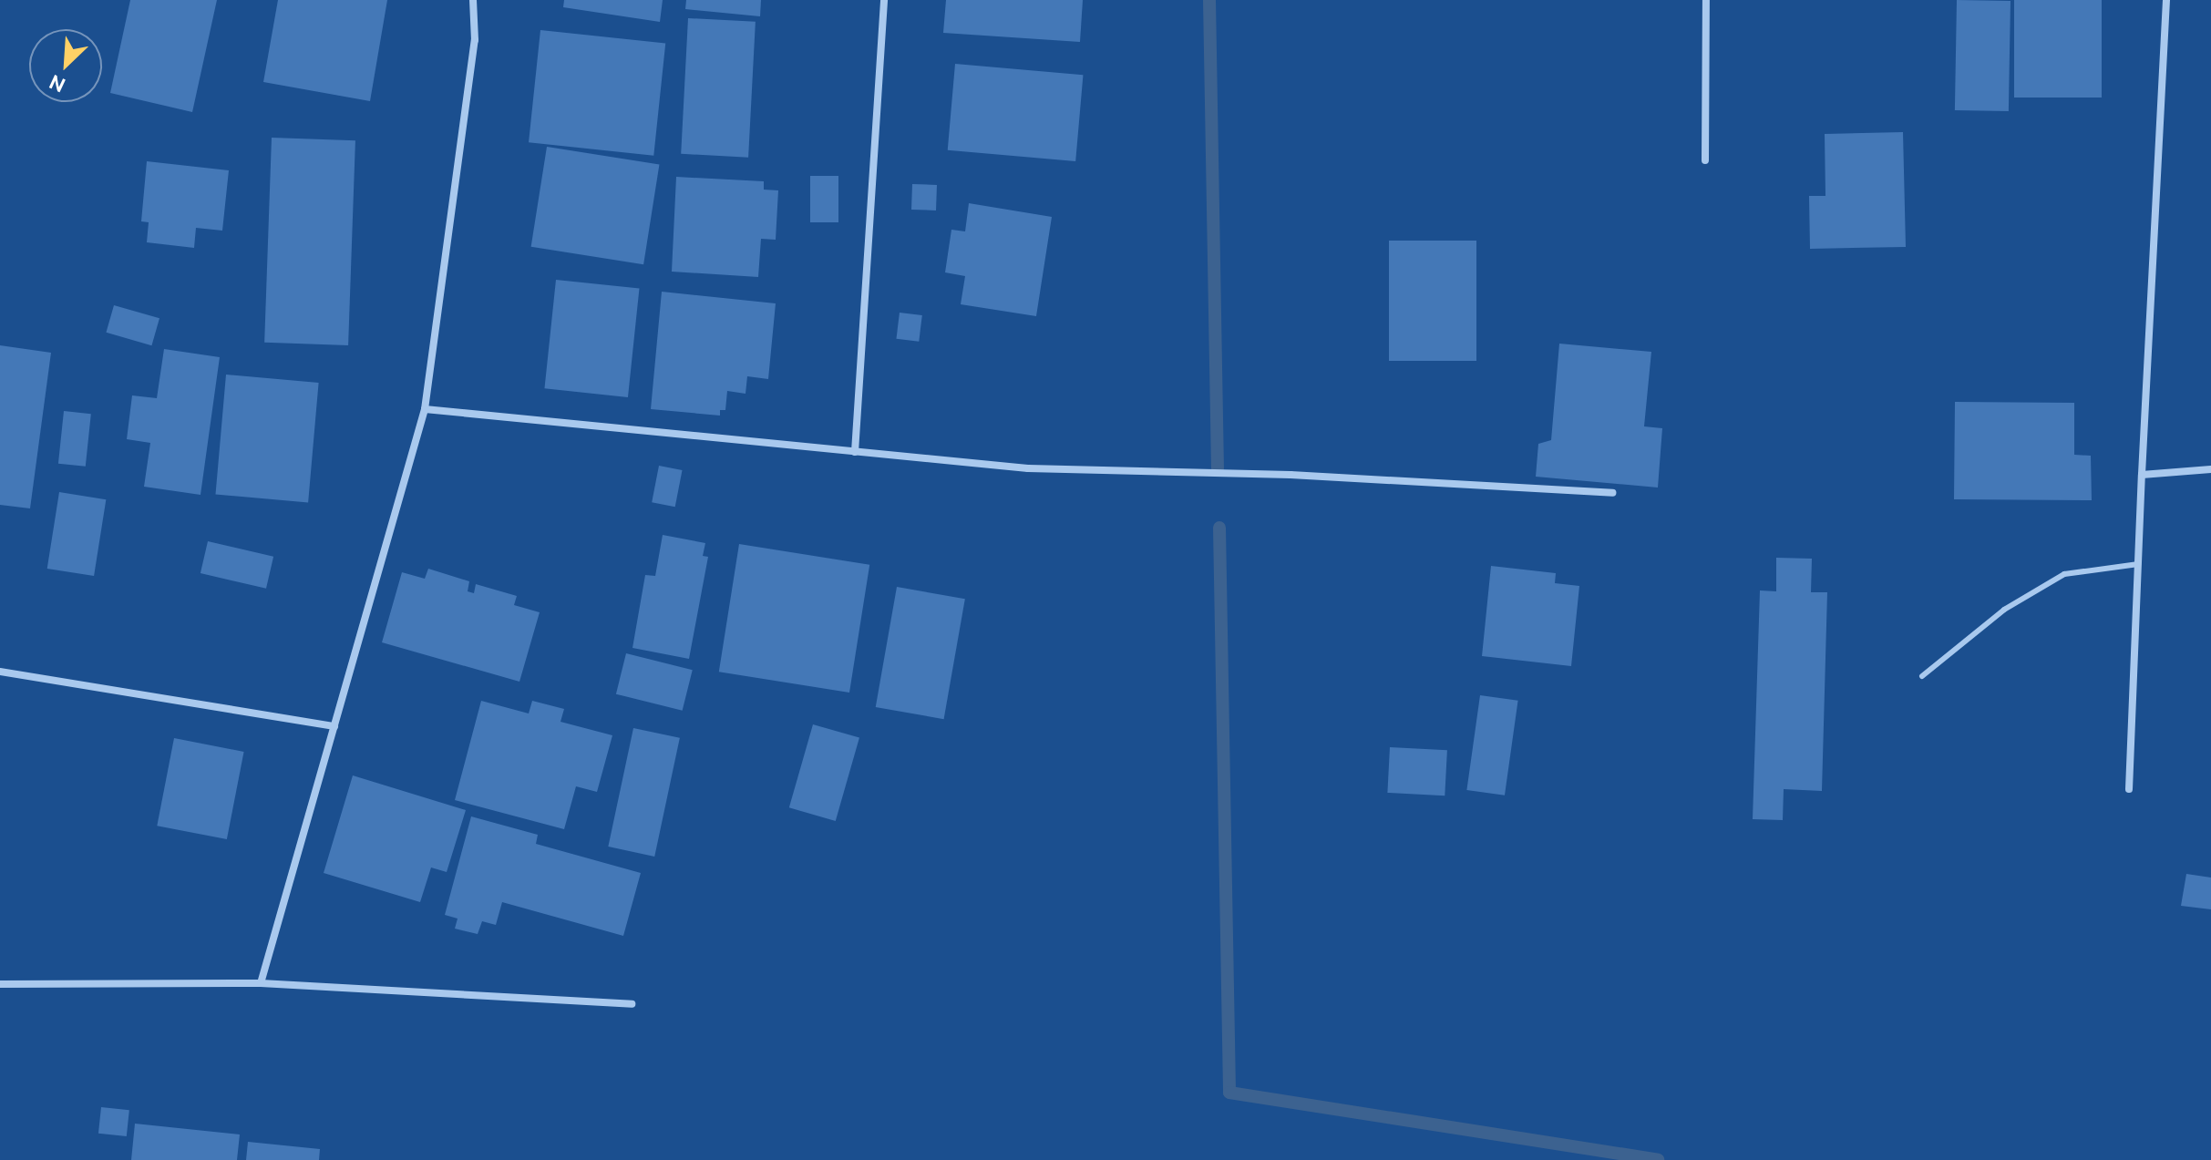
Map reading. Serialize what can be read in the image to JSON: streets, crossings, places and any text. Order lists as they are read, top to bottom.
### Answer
{
  "north": "bottom left"
}
